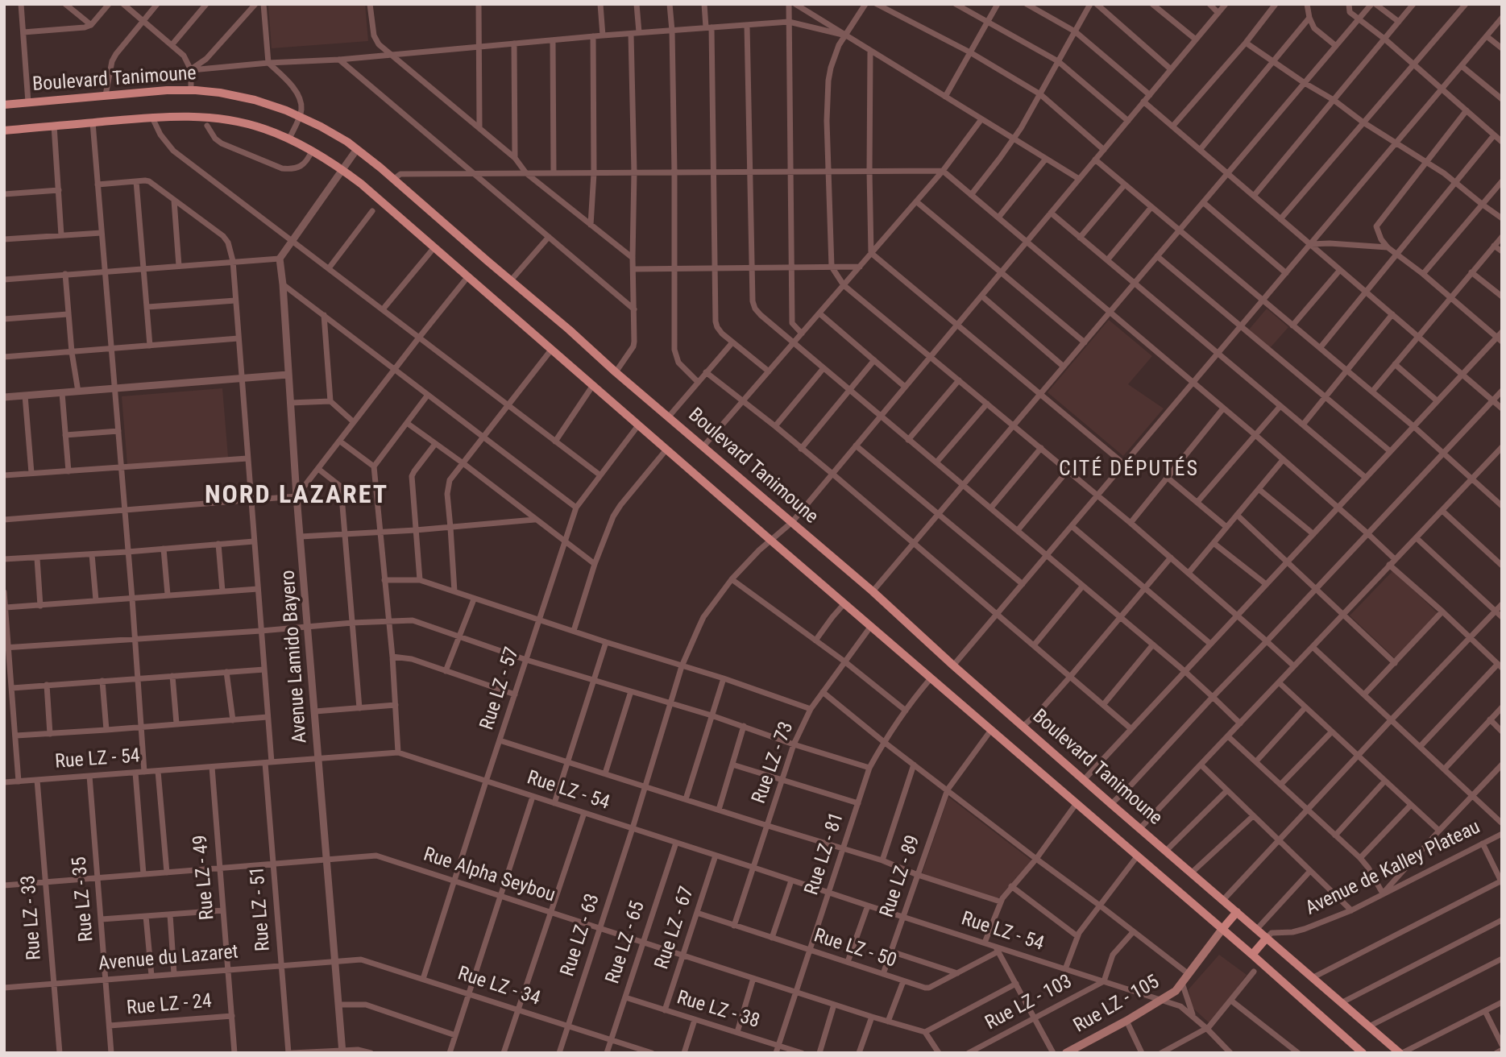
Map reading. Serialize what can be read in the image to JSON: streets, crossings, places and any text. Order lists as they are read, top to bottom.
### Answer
{
  "streets": {
    "main road": ["Boulevard Tanimoune", "Rue LZ - 105"],
    "street": [
      "Avenue Lamido Bayero",
      "Rue LZ - 57",
      "Rue LZ - 54",
      "Rue LZ - 73",
      "Rue LZ - 81",
      "Avenue de Kalley Plateau",
      "Rue Alpha Seybou",
      "Rue LZ - 89",
      "Rue LZ - 49",
      "Rue LZ - 35",
      "Rue LZ - 51",
      "Rue LZ - 33",
      "Rue LZ - 67",
      "Rue LZ - 63",
      "Rue LZ - 65",
      "Rue LZ - 50",
      "Avenue du Lazaret",
      "Rue LZ - 34",
      "Rue LZ - 103",
      "Rue LZ - 24",
      "Rue LZ - 38"
    ]
  },
  "crossings": [
    ["Boulevard Tanimoune", "Rue LZ - 57"],
    ["Boulevard Tanimoune", "Rue LZ - 73"],
    ["Boulevard Tanimoune", "Rue LZ - 81"],
    ["Boulevard Tanimoune", "Avenue de Kalley Plateau"],
    ["Boulevard Tanimoune", "Rue LZ - 89"],
    ["Boulevard Tanimoune", "Rue LZ - 63"],
    ["Boulevard Tanimoune", "Rue LZ - 105"],
    ["Avenue Lamido Bayero", "Rue LZ - 54"],
    ["Avenue Lamido Bayero", "Rue Alpha Seybou"],
    ["Avenue Lamido Bayero", "Avenue du Lazaret"],
    ["Avenue Lamido Bayero", "Rue LZ - 34"],
    ["Rue LZ - 57", "Rue LZ - 54"],
    ["Rue LZ - 57", "Rue Alpha Seybou"],
    ["Rue LZ - 57", "Rue LZ - 34"],
    ["Rue LZ - 54", "Rue LZ - 73"],
    ["Rue LZ - 54", "Rue LZ - 81"],
    ["Rue LZ - 54", "Rue LZ - 89"],
    ["Rue LZ - 54", "Rue LZ - 49"],
    ["Rue LZ - 54", "Rue LZ - 35"],
    ["Rue LZ - 54", "Rue LZ - 51"],
    ["Rue LZ - 54", "Rue LZ - 33"],
    ["Rue LZ - 54", "Rue LZ - 67"],
    ["Rue LZ - 54", "Rue LZ - 63"],
    ["Rue LZ - 54", "Rue LZ - 65"],
    ["Rue LZ - 54", "Rue LZ - 50"],
    ["Rue LZ - 54", "Rue LZ - 103"],
    ["Rue LZ - 54", "Rue LZ - 105"],
    ["Rue LZ - 73", "Rue LZ - 50"],
    ["Rue LZ - 81", "Rue Alpha Seybou"],
    ["Rue LZ - 81", "Rue LZ - 50"],
    ["Rue LZ - 81", "Rue LZ - 38"],
    ["Rue Alpha Seybou", "Rue LZ - 49"],
    ["Rue Alpha Seybou", "Rue LZ - 35"],
    ["Rue Alpha Seybou", "Rue LZ - 51"],
    ["Rue Alpha Seybou", "Rue LZ - 33"],
    ["Rue Alpha Seybou", "Rue LZ - 67"],
    ["Rue Alpha Seybou", "Rue LZ - 63"],
    ["Rue Alpha Seybou", "Rue LZ - 65"],
    ["Rue LZ - 89", "Rue LZ - 50"],
    ["Rue LZ - 49", "Avenue du Lazaret"],
    ["Rue LZ - 49", "Rue LZ - 24"],
    ["Rue LZ - 35", "Avenue du Lazaret"],
    ["Rue LZ - 35", "Rue LZ - 24"],
    ["Rue LZ - 51", "Avenue du Lazaret"],
    ["Rue LZ - 33", "Avenue du Lazaret"],
    ["Rue LZ - 67", "Rue LZ - 50"],
    ["Rue LZ - 67", "Rue LZ - 38"],
    ["Rue LZ - 63", "Rue LZ - 34"],
    ["Rue LZ - 65", "Rue LZ - 34"],
    ["Rue LZ - 65", "Rue LZ - 38"],
    ["Avenue du Lazaret", "Rue LZ - 34"]
  ],
  "districts": ["CITÉ DÉPUTÉS", "NORD LAZARET"]
}
